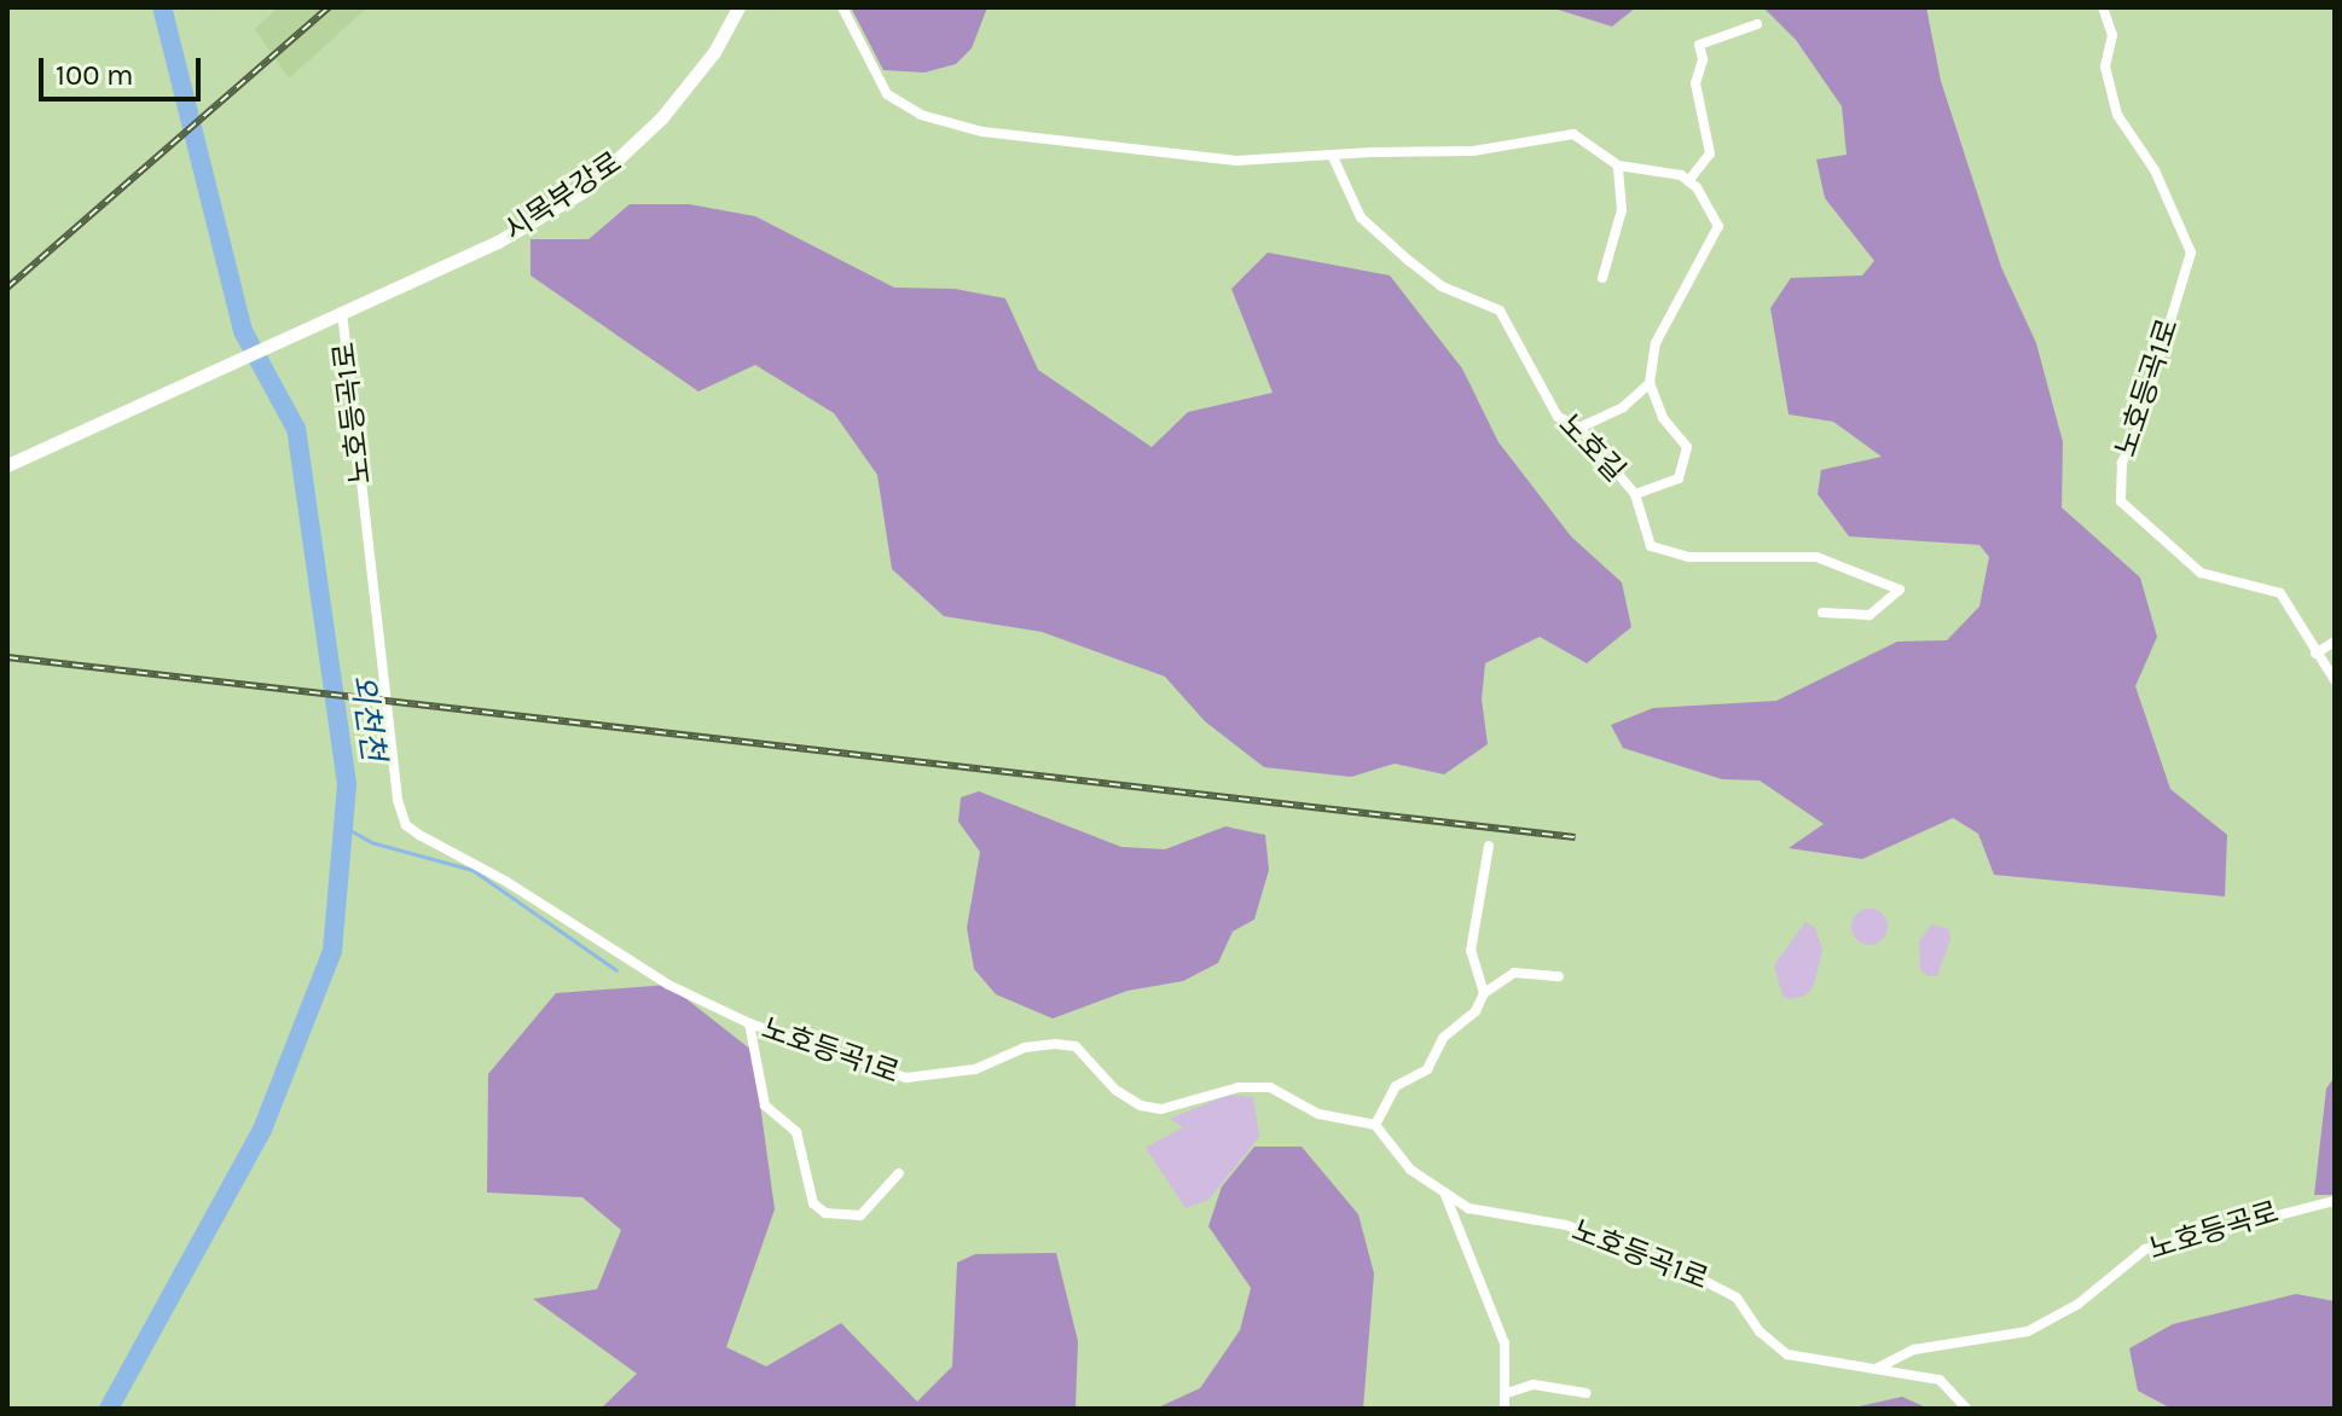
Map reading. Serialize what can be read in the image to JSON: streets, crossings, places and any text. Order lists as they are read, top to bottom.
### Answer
{
  "streets": {
    "main road": ["시목부강로"],
    "street": ["노호등곡1로", "노호길", "노호등곡로"]
  },
  "crossings": [
    ["시목부강로", "노호등곡1로"],
    ["노호등곡1로", "노호등곡로"]
  ],
  "water": ["외천천"],
  "scale_bar": "100 m"
}
